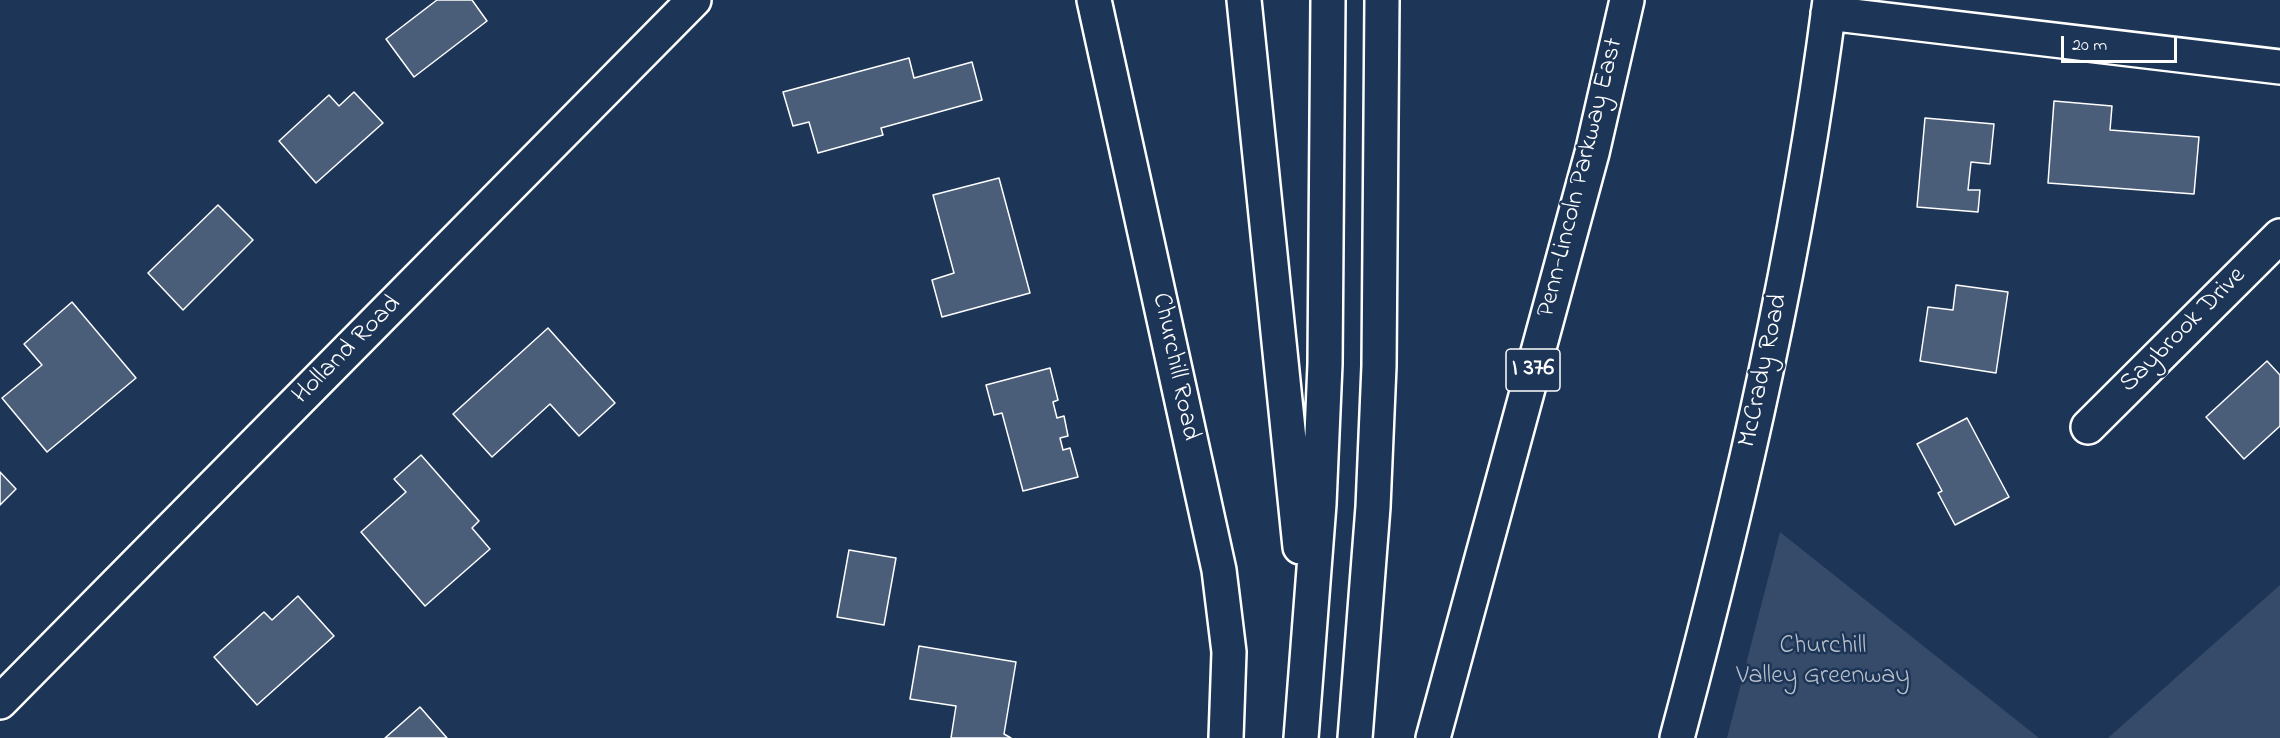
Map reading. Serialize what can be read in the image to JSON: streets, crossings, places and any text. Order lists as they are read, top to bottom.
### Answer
{
  "streets": {
    "main road": [
      "Penn-Lincoln Parkway East",
      "Saybrook Drive",
      "Holland Road",
      "Churchill Road",
      "I 376",
      "McCrady Road"
    ]
  },
  "parks": ["Churchill Valley Greenway"],
  "scale_bar": "20 m"
}
